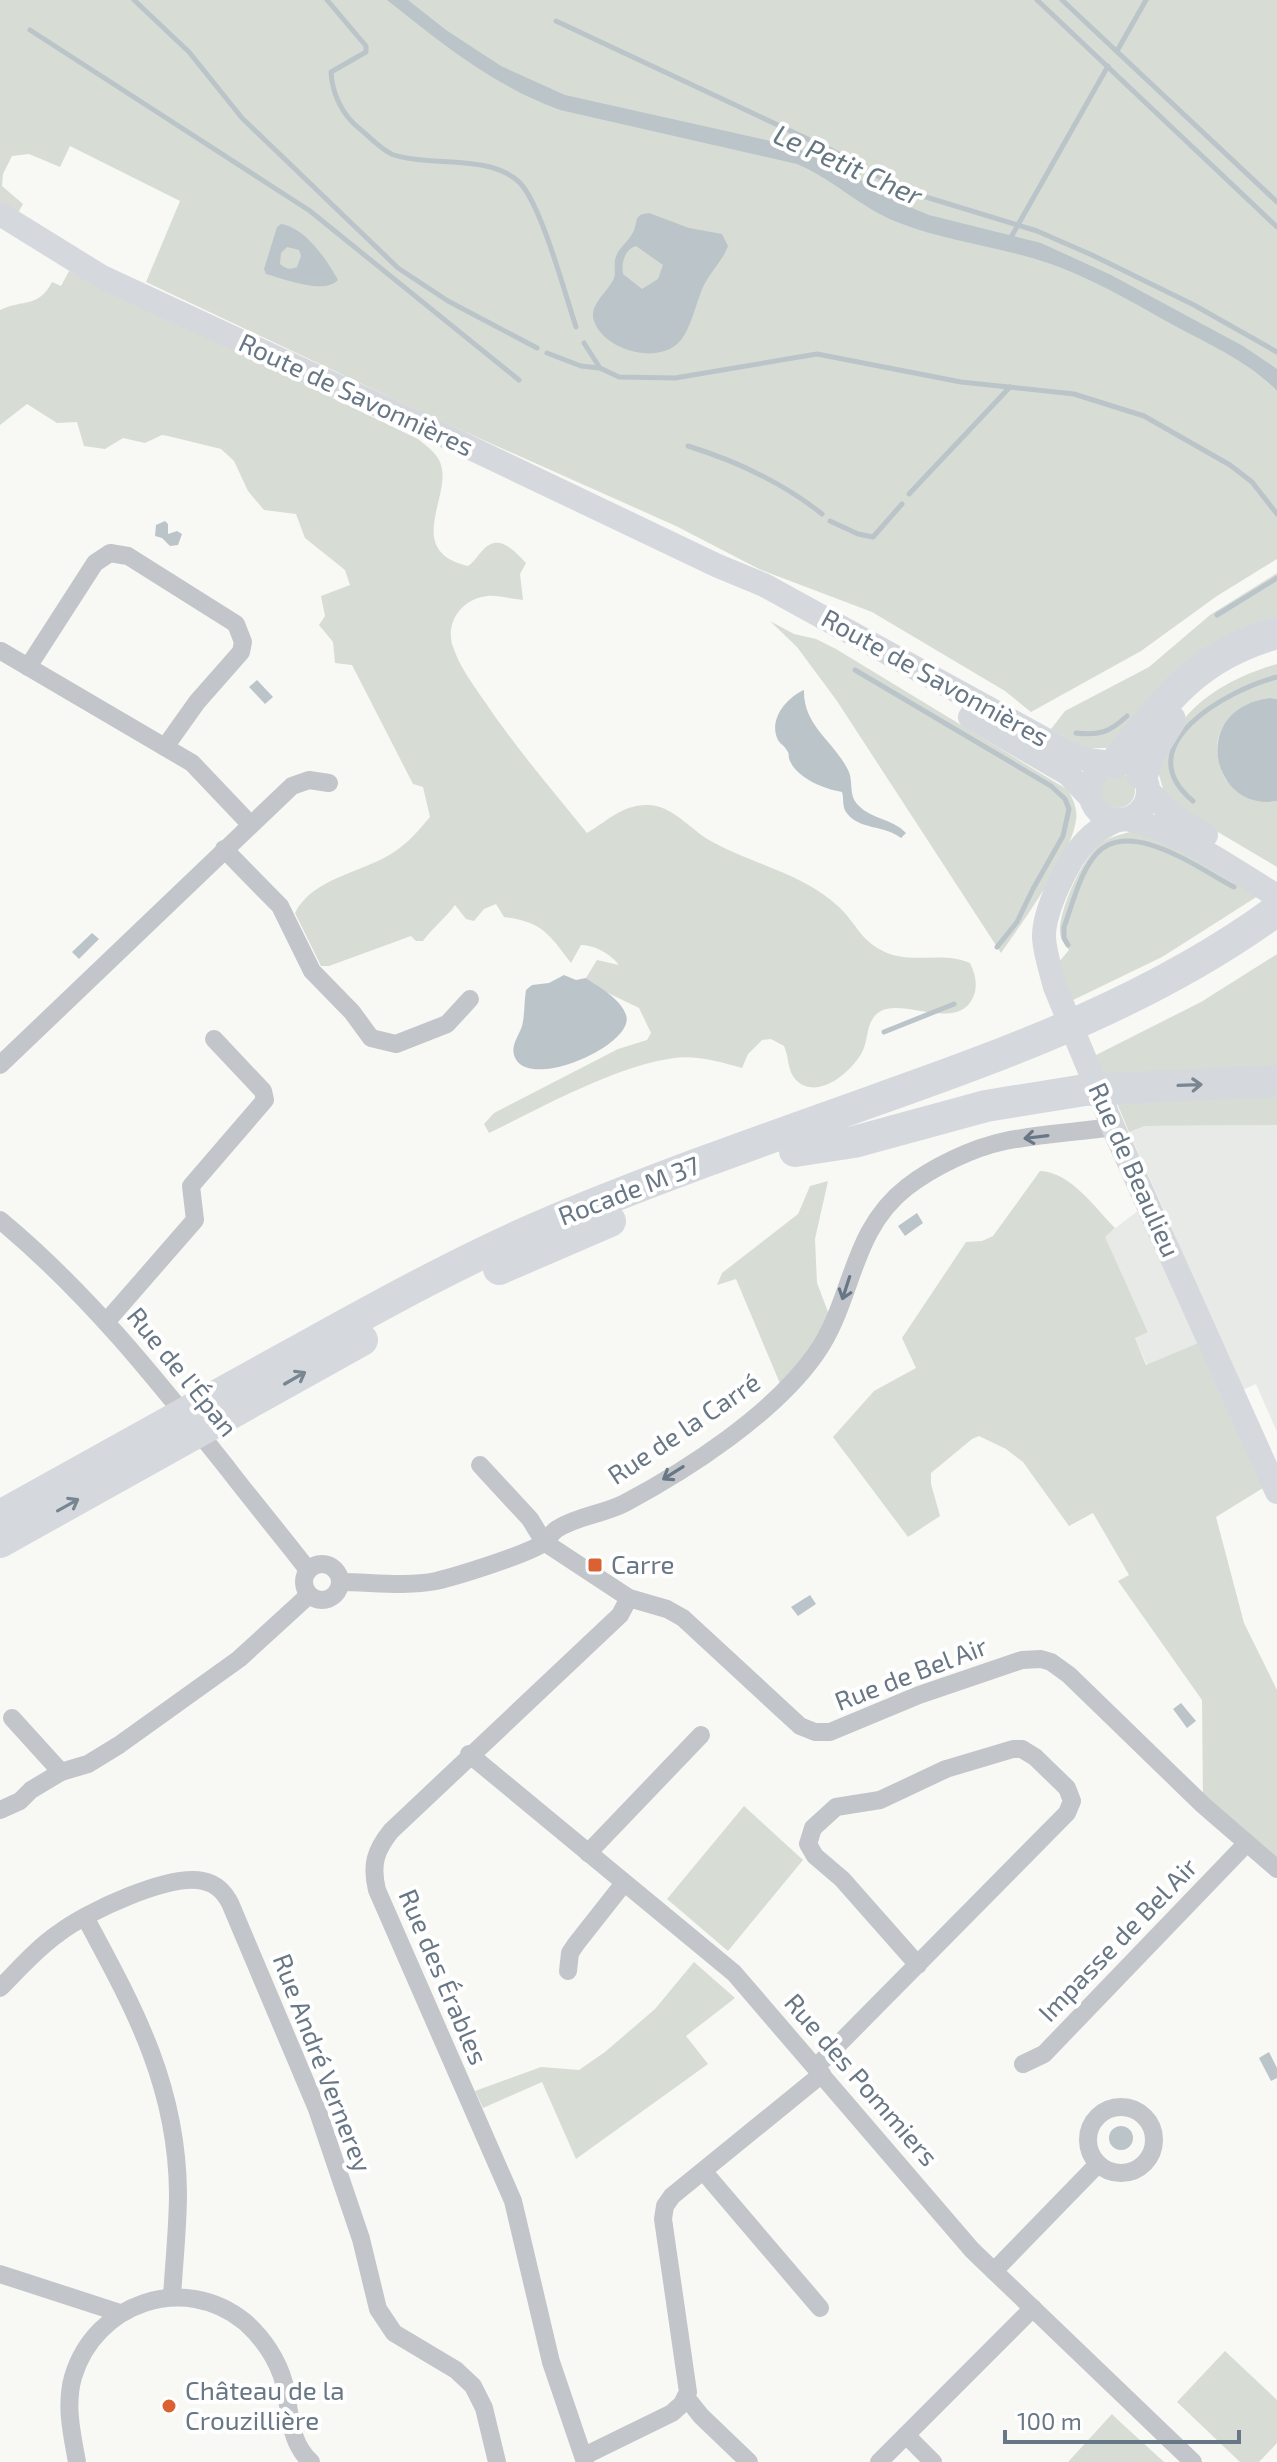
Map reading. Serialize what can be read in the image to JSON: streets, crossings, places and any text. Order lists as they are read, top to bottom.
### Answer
{
  "streets": {
    "highway": ["Rocade M 37"],
    "main road": ["Route de Savonnières", "Rue de Beaulieu"],
    "street": [
      "Rue de l'Épan",
      "Rue de la Carré",
      "Rue de Bel Air",
      "Impasse de Bel Air",
      "Rue des Érables",
      "Rue André Vernerey",
      "Rue des Pommiers"
    ]
  },
  "crossings": [
    ["Route de Savonnières", "Rue de Beaulieu"],
    ["Rue de Beaulieu", "Rue de la Carré"],
    ["Rue de l'Épan", "Rue de la Carré"],
    ["Rue de la Carré", "Rue de Bel Air"],
    ["Rue de Bel Air", "Impasse de Bel Air"],
    ["Rue de Bel Air", "Rue des Érables"],
    ["Rue des Érables", "Rue des Pommiers"]
  ],
  "one_way": ["Rue de la Carré"],
  "water": ["Le Petit Cher"],
  "places": {
    "transit": ["Carre"],
    "other": ["Château de la Crouzillière"]
  },
  "scale_bar": "100 m"
}
